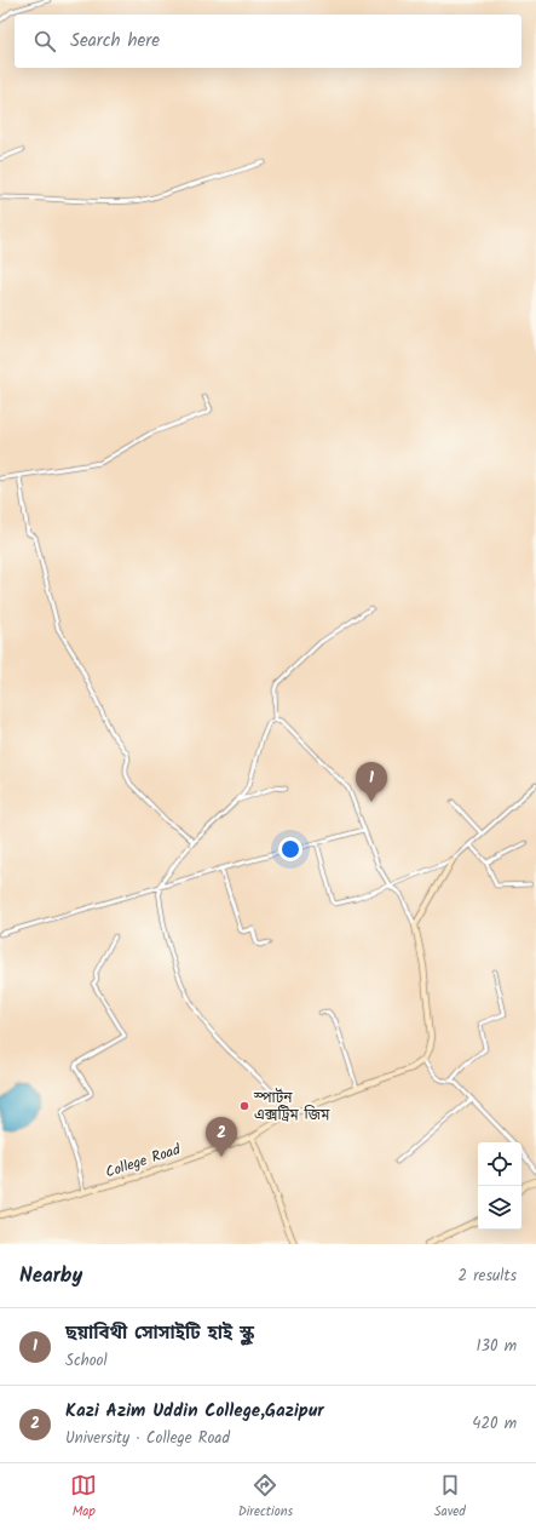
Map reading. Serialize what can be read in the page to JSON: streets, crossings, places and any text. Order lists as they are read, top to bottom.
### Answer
{
  "streets": {
    "main road": ["College Road"]
  },
  "places": ["স্পার্টন এক্সট্রিম জিম"],
  "page": {
    "search": "Search here",
    "pins": ["1", "2"],
    "heading": ["Nearby", "2 results"],
    "list": [
      {
        "mark": "1",
        "name": "ছয়াবিথী সোসাইটি হাই স্কুল",
        "note": "School",
        "value": "130 m"
      },
      {
        "mark": "2",
        "name": "Kazi Azim Uddin College,Gazipur",
        "note": "University · College Road",
        "value": "420 m"
      }
    ],
    "nav": ["Map", "Directions", "Saved"]
  }
}
